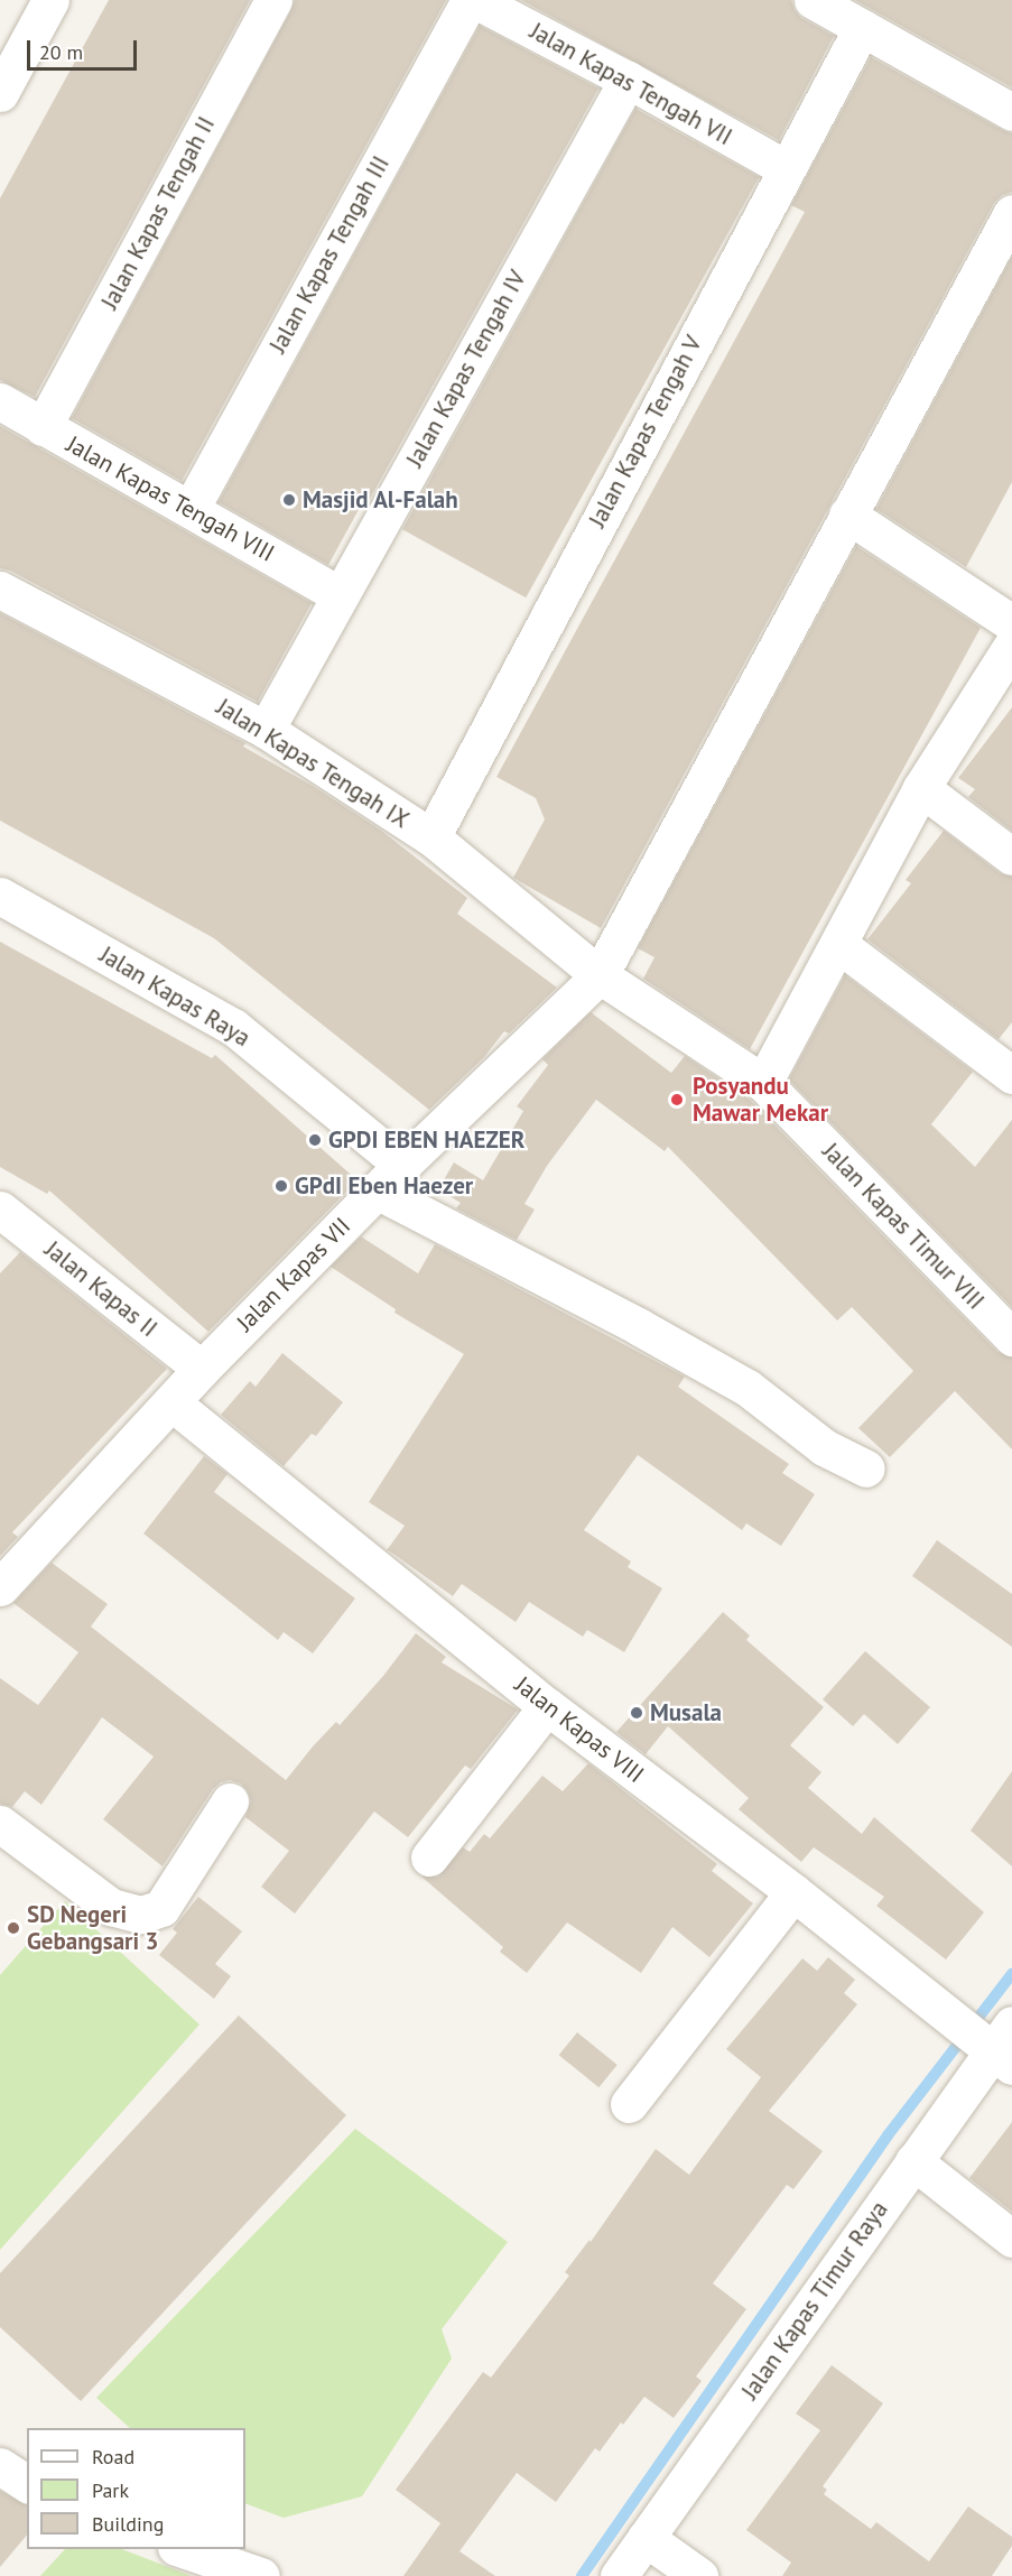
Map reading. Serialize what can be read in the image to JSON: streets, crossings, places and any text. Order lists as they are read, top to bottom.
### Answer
{
  "streets": {
    "street": [
      "Jalan Kapas Tengah VII",
      "Jalan Kapas Tengah II",
      "Jalan Kapas Tengah III",
      "Jalan Kapas Tengah IV",
      "Jalan Kapas Tengah V",
      "Jalan Kapas Tengah VIII",
      "Jalan Kapas Tengah IX",
      "Jalan Kapas Raya",
      "Jalan Kapas Timur VIII",
      "Jalan Kapas VII",
      "Jalan Kapas II",
      "Jalan Kapas VIII",
      "Jalan Kapas Timur Raya"
    ]
  },
  "crossings": [
    ["Jalan Kapas Tengah VII", "Jalan Kapas Tengah IV"],
    ["Jalan Kapas Tengah VII", "Jalan Kapas Tengah V"],
    ["Jalan Kapas Tengah II", "Jalan Kapas Tengah VIII"],
    ["Jalan Kapas Tengah III", "Jalan Kapas Tengah VIII"],
    ["Jalan Kapas Tengah IV", "Jalan Kapas Tengah VIII"],
    ["Jalan Kapas Tengah IV", "Jalan Kapas Tengah IX"],
    ["Jalan Kapas Tengah V", "Jalan Kapas Tengah IX"],
    ["Jalan Kapas Tengah IX", "Jalan Kapas Timur VIII"],
    ["Jalan Kapas Tengah IX", "Jalan Kapas VII"],
    ["Jalan Kapas Raya", "Jalan Kapas VII"],
    ["Jalan Kapas Timur VIII", "Jalan Kapas VII"],
    ["Jalan Kapas VII", "Jalan Kapas II"],
    ["Jalan Kapas VII", "Jalan Kapas VIII"],
    ["Jalan Kapas VIII", "Jalan Kapas Timur Raya"]
  ],
  "places": [
    "Masjid Al-Falah",
    "Posyandu Mawar Mekar",
    "GPDI EBEN HAEZER",
    "GPdI Eben Haezer",
    "Musala",
    "SD Negeri Gebangsari 3"
  ],
  "legend": ["Road", "Park", "Building"],
  "scale_bar": "20 m"
}
